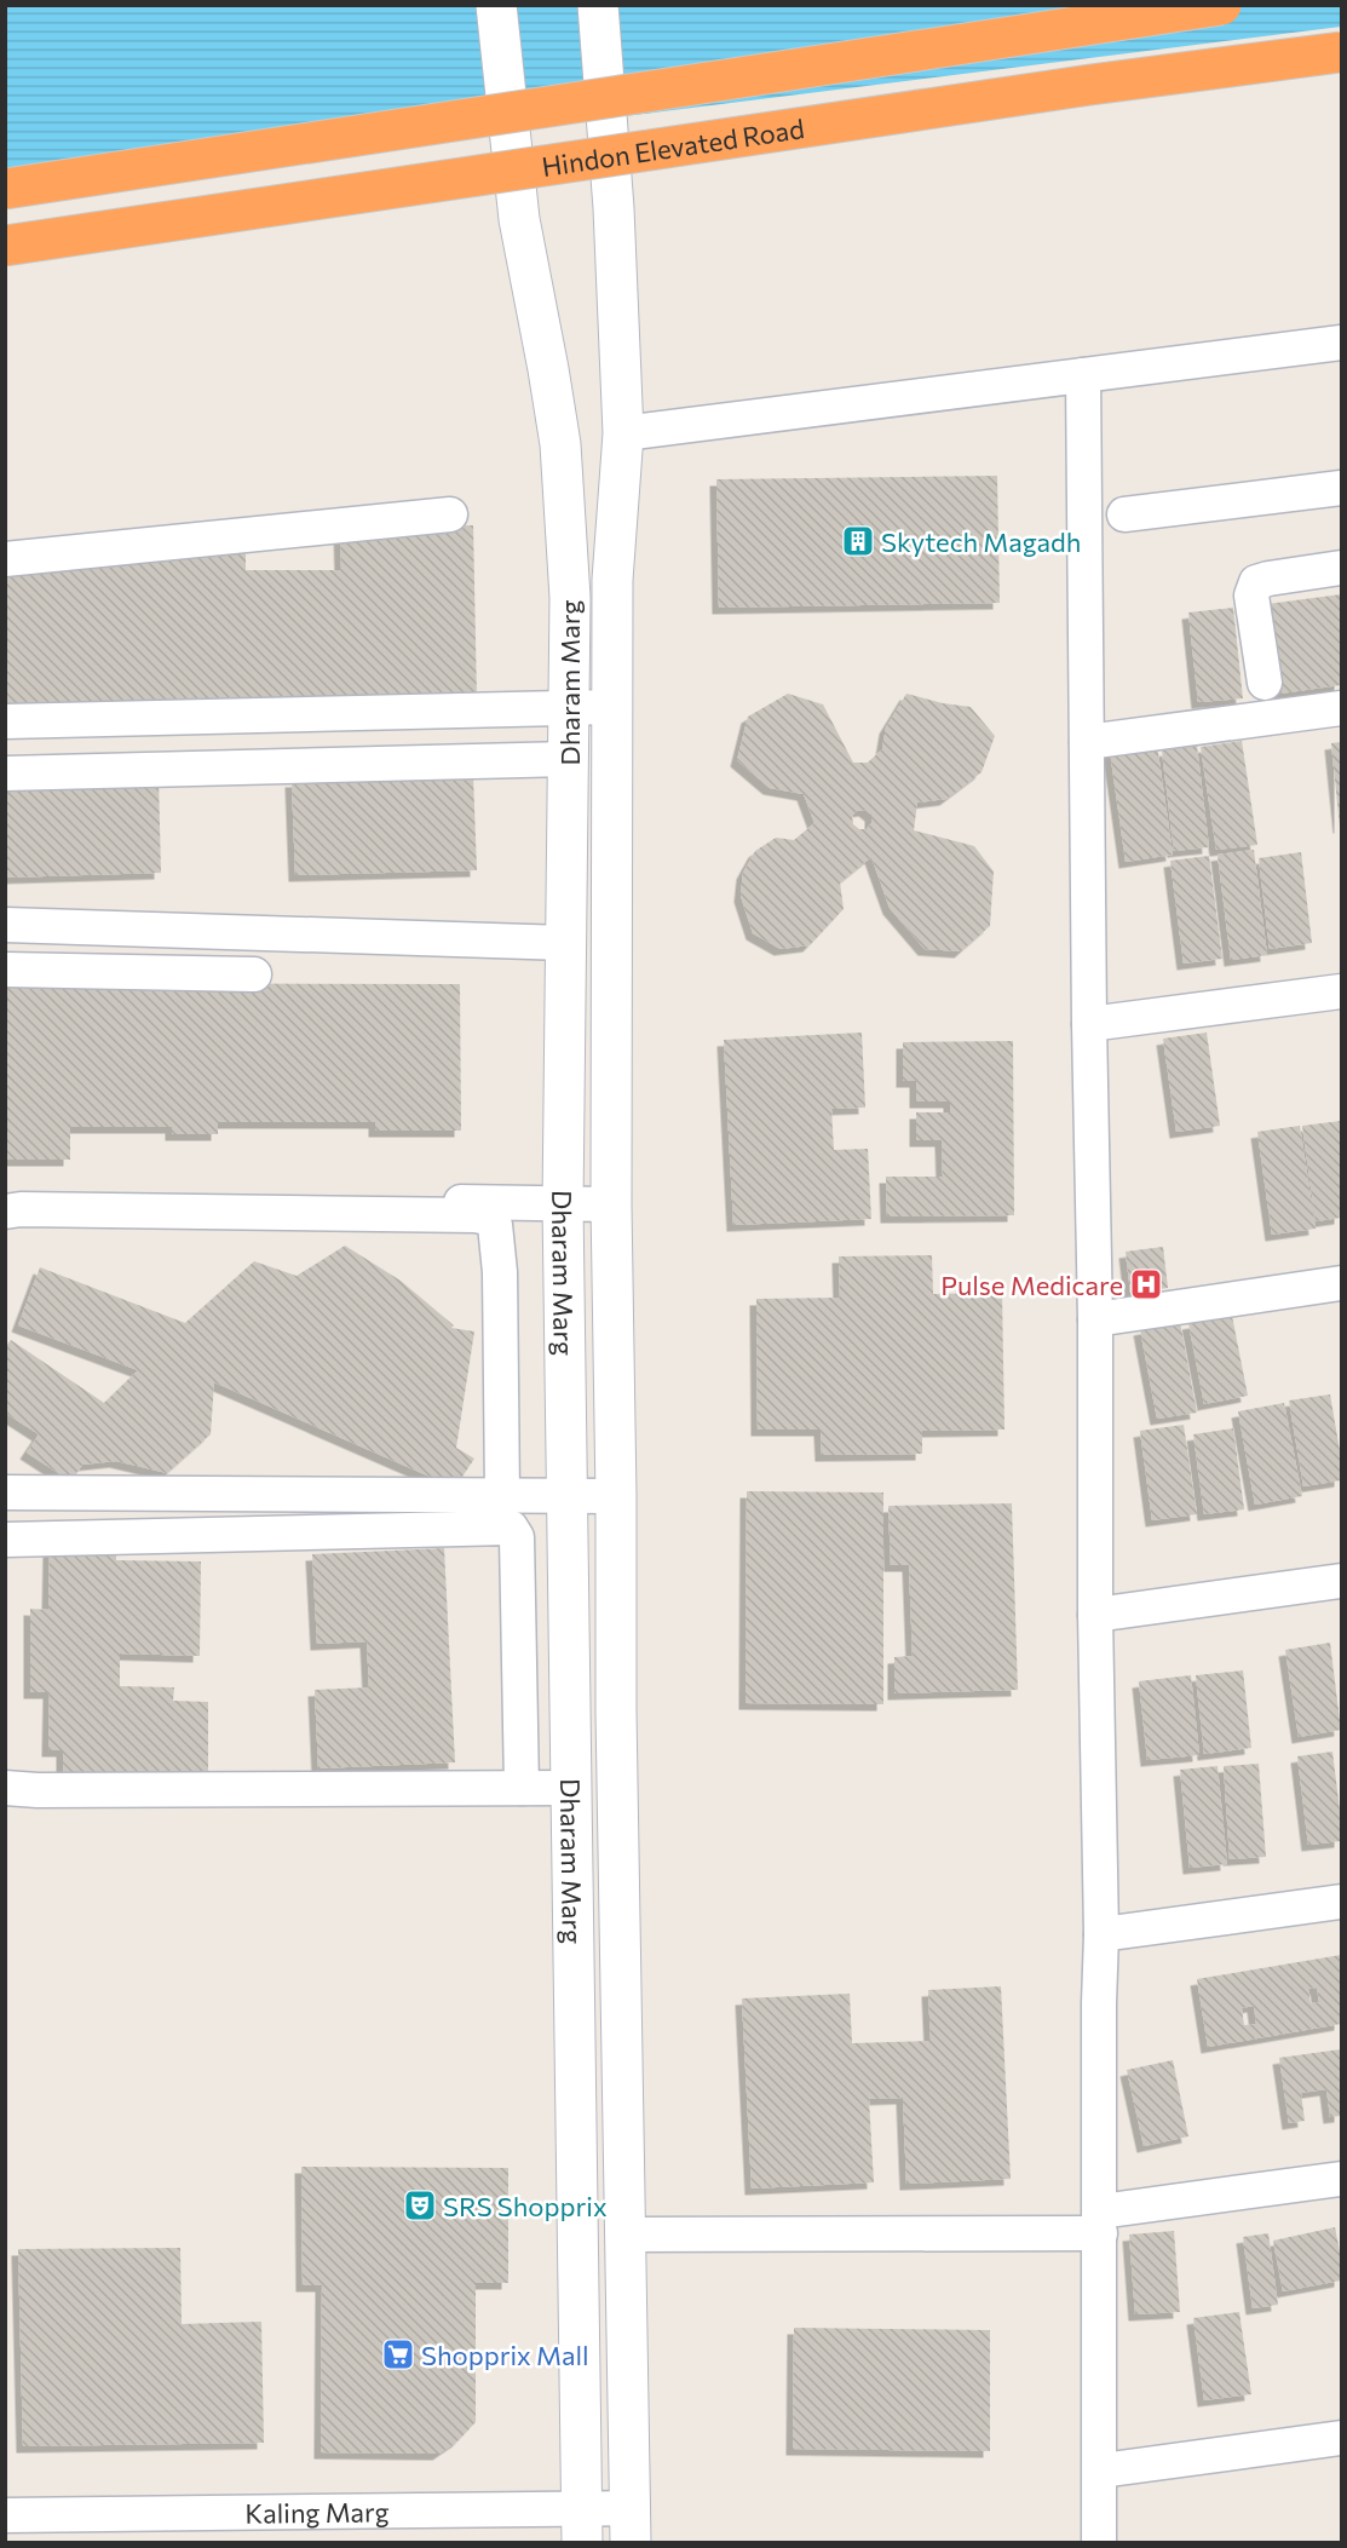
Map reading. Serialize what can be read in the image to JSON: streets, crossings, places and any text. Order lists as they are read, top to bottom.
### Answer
{
  "streets": {
    "highway": ["Hindon Elevated Road"],
    "street": ["Dharam Marg", "Kaling Marg"]
  },
  "crossings": [
    ["Dharam Marg", "Kaling Marg"]
  ],
  "places": {
    "building": ["Skytech Magadh"],
    "hospital": ["Pulse Medicare"],
    "theatre": ["SRS Shopprix"],
    "supermarket": ["Shopprix Mall"]
  }
}
